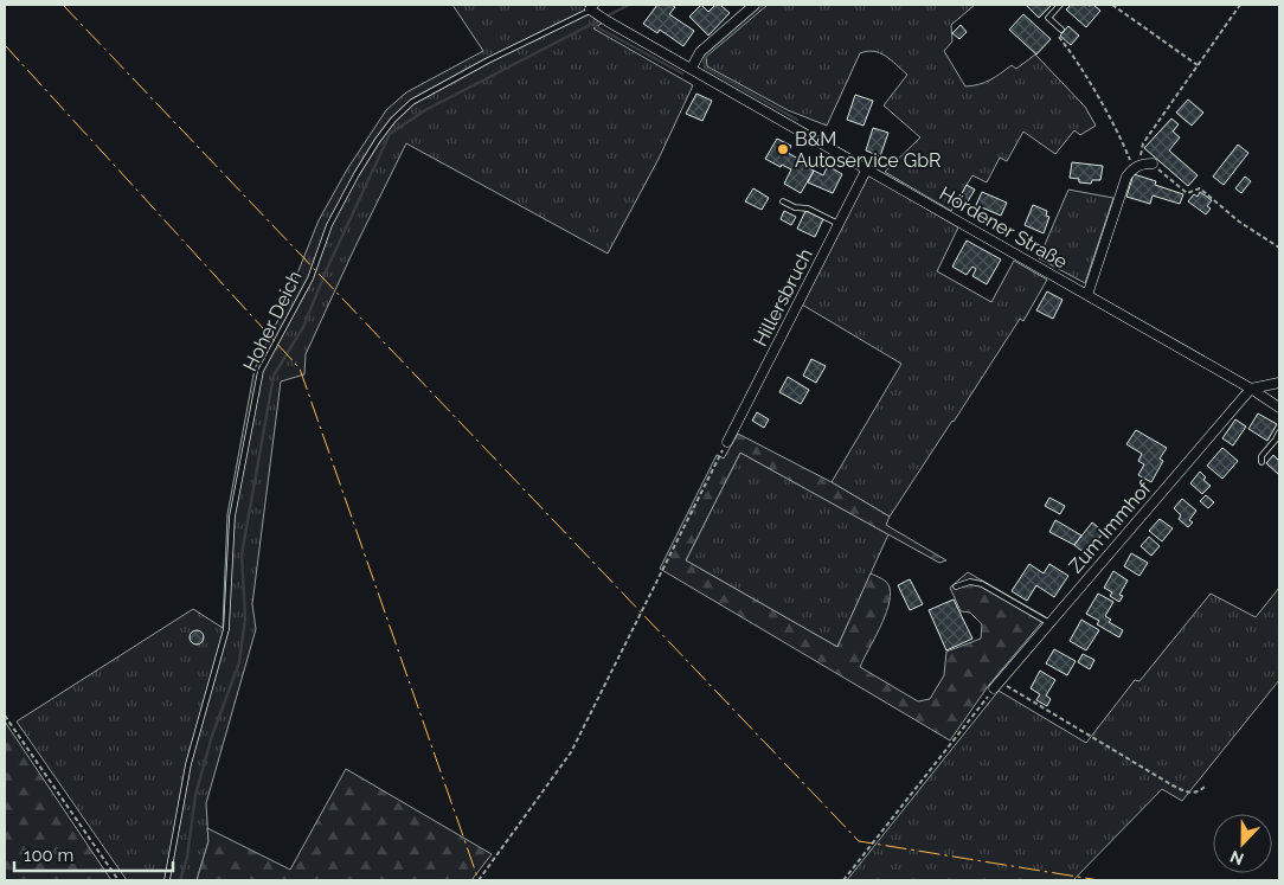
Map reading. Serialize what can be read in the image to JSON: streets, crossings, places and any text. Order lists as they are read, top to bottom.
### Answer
{
  "streets": {
    "street": ["Hördener Straße", "Hillersbruch", "Zum Immhof"],
    "lane": ["Hoher Deich"]
  },
  "crossings": [
    ["Hördener Straße", "Hillersbruch"],
    ["Hördener Straße", "Hoher Deich"],
    ["Hördener Straße", "Zum Immhof"]
  ],
  "places": ["B&M Autoservice GbR"],
  "scale_bar": "100 m",
  "north": "bottom"
}
